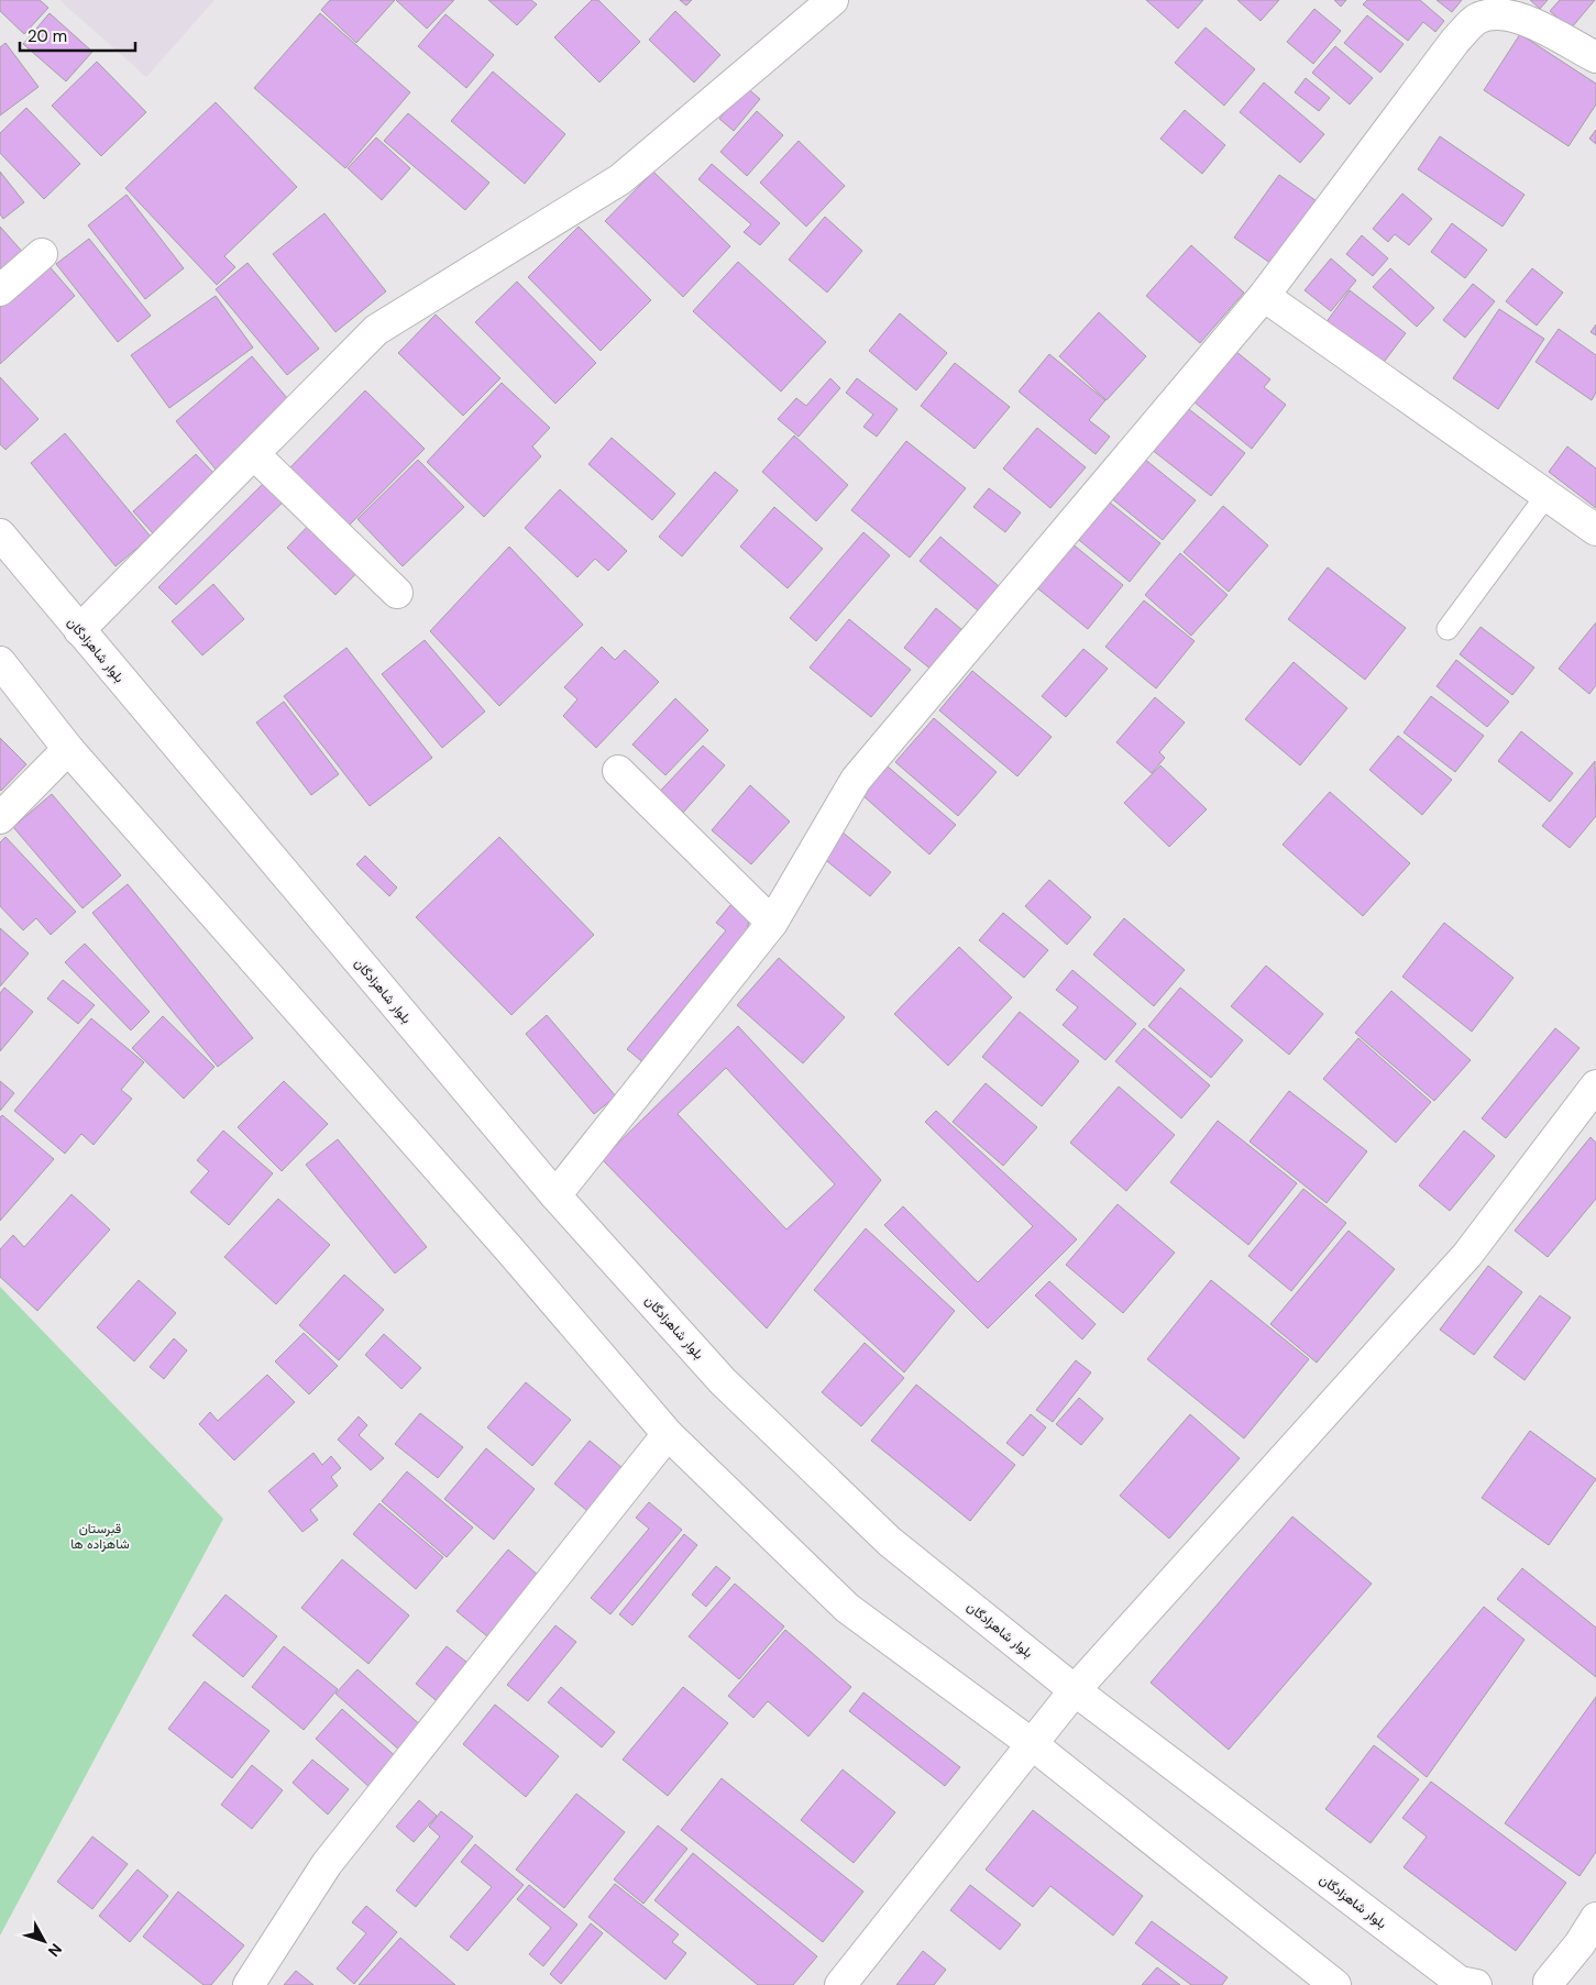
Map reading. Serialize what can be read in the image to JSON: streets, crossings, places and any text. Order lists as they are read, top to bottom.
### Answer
{
  "streets": {
    "street": ["بلوار شاهزادگان"]
  },
  "parks": ["قبرستان شاهزاده ها"],
  "scale_bar": "20 m",
  "north": "bottom right"
}
